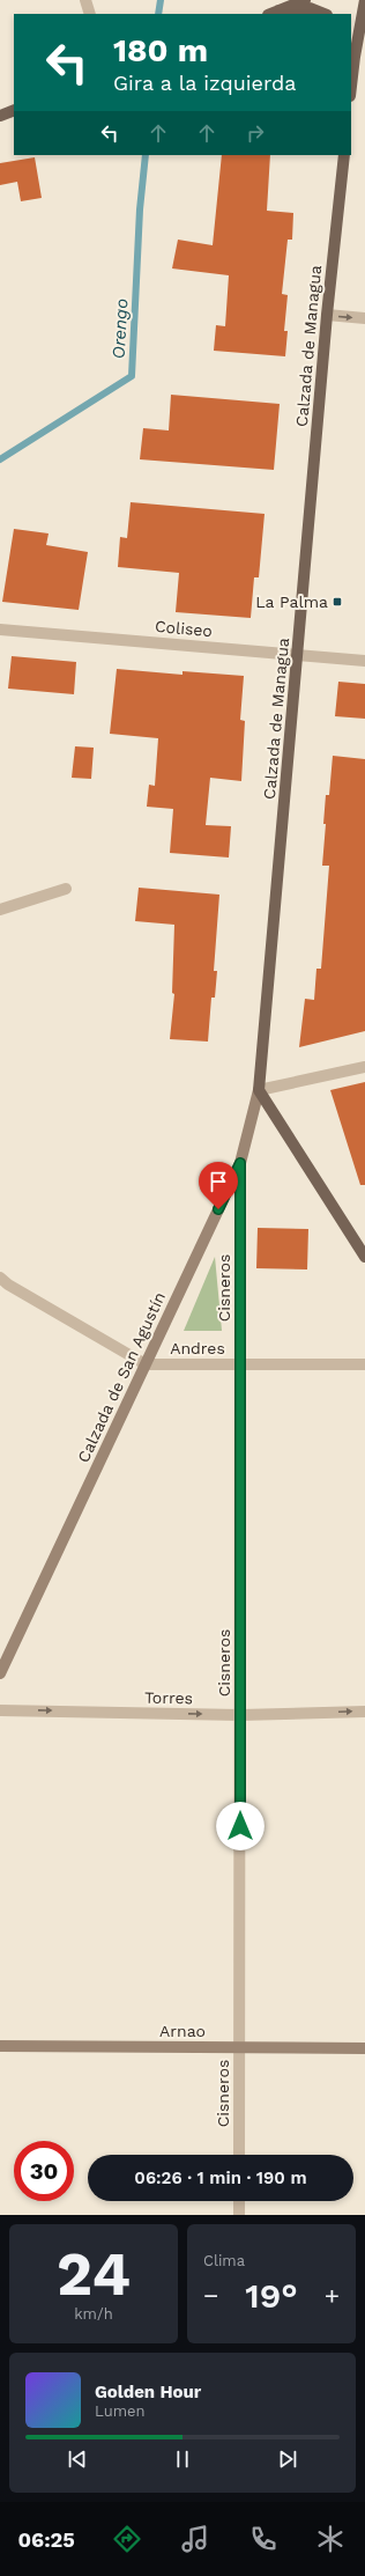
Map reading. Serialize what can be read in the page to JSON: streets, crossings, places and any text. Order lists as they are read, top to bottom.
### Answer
{
  "streets": {
    "main road": ["Calzada de Managua", "Calzada de San Agustín", "Arnao"],
    "street": [
      "Coliseo",
      "Cisneros",
      "Andres",
      "Torres"
    ]
  },
  "crossings": [
    ["Calzada de Managua", "Coliseo"],
    ["Calzada de Managua", "Calzada de San Agustín"],
    ["Cisneros", "Andres"],
    ["Cisneros", "Calzada de San Agustín"],
    ["Cisneros", "Torres"],
    ["Cisneros", "Arnao"],
    ["Andres", "Calzada de San Agustín"]
  ],
  "one_way": ["Torres"],
  "water": ["Orengo"],
  "places": {
    "transit": ["La Palma"]
  },
  "page": {
    "turn": ["180 m", "Gira a la izquierda"],
    "limit": "30",
    "trip": "06:26 · 1 min · 190 m",
    "tile": [
      ["24", "km/h"],
      "Clima"
    ],
    "heat": ["−", "19°", "+"],
    "song": ["Golden Hour", "Lumen"],
    "tabs": "06:25"
  }
}
